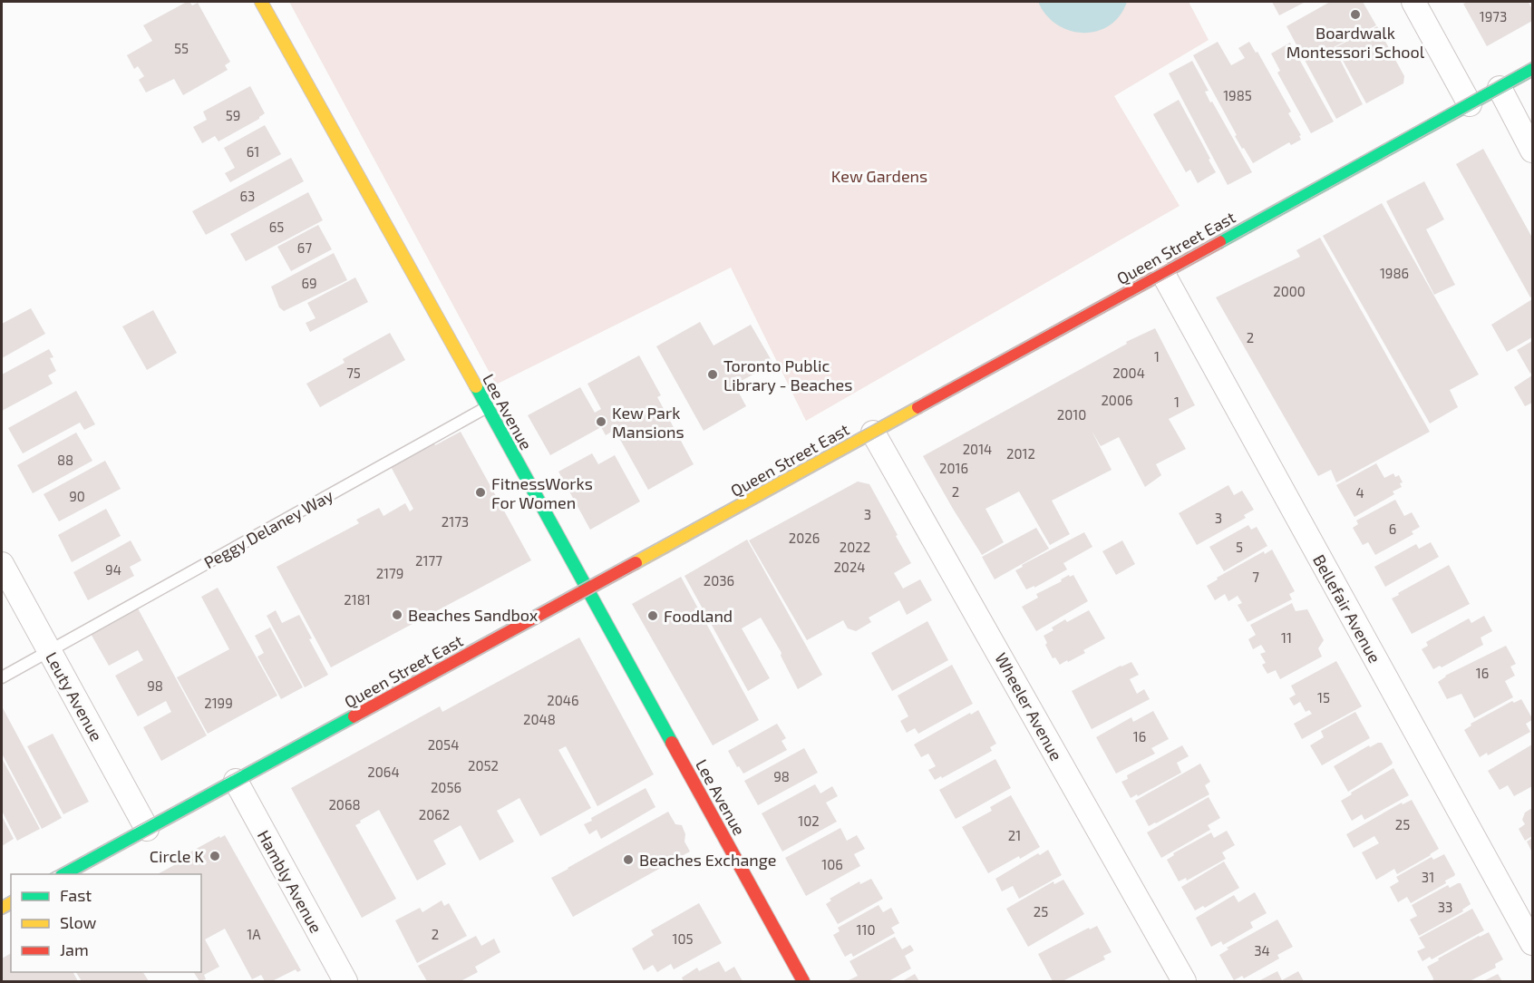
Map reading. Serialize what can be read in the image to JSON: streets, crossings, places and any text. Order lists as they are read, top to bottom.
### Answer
{
  "streets": {
    "main road": ["Queen Street East", "Lee Avenue"],
    "street": [
      "Bellefair Avenue",
      "Leuty Avenue",
      "Wheeler Avenue",
      "Hambly Avenue"
    ],
    "lane": ["Peggy Delaney Way"]
  },
  "crossings": [
    ["Queen Street East", "Lee Avenue"],
    ["Queen Street East", "Bellefair Avenue"],
    ["Queen Street East", "Leuty Avenue"],
    ["Queen Street East", "Wheeler Avenue"],
    ["Queen Street East", "Hambly Avenue"],
    ["Lee Avenue", "Peggy Delaney Way"],
    ["Peggy Delaney Way", "Leuty Avenue"]
  ],
  "parks": ["Kew Gardens"],
  "places": [
    "Boardwalk Montessori School",
    "Toronto Public Library - Beaches",
    "Kew Park Mansions",
    "FitnessWorks For Women",
    "Beaches Sandbox",
    "Foodland",
    "Circle K",
    "Beaches Exchange"
  ],
  "house_numbers": [
    "1973",
    "55",
    "1985",
    "59",
    "61",
    "63",
    "65",
    "67",
    "1986",
    "69",
    "2000",
    "2",
    "1",
    "75",
    "2004",
    "2006",
    "1",
    "2010",
    "2014",
    "2012",
    "88",
    "2016",
    "2",
    "4",
    "90",
    "3",
    "3",
    "2173",
    "6",
    "2026",
    "2022",
    "5",
    "2177",
    "2024",
    "94",
    "2179",
    "7",
    "2036",
    "2181",
    "11",
    "16",
    "98",
    "15",
    "2046",
    "2199",
    "2048",
    "16",
    "2054",
    "2052",
    "2064",
    "98",
    "2056",
    "2068",
    "2062",
    "102",
    "25",
    "21",
    "106",
    "31",
    "33",
    "25",
    "110",
    "1A",
    "2",
    "105",
    "34"
  ],
  "legend": ["Fast", "Slow", "Jam"]
}
